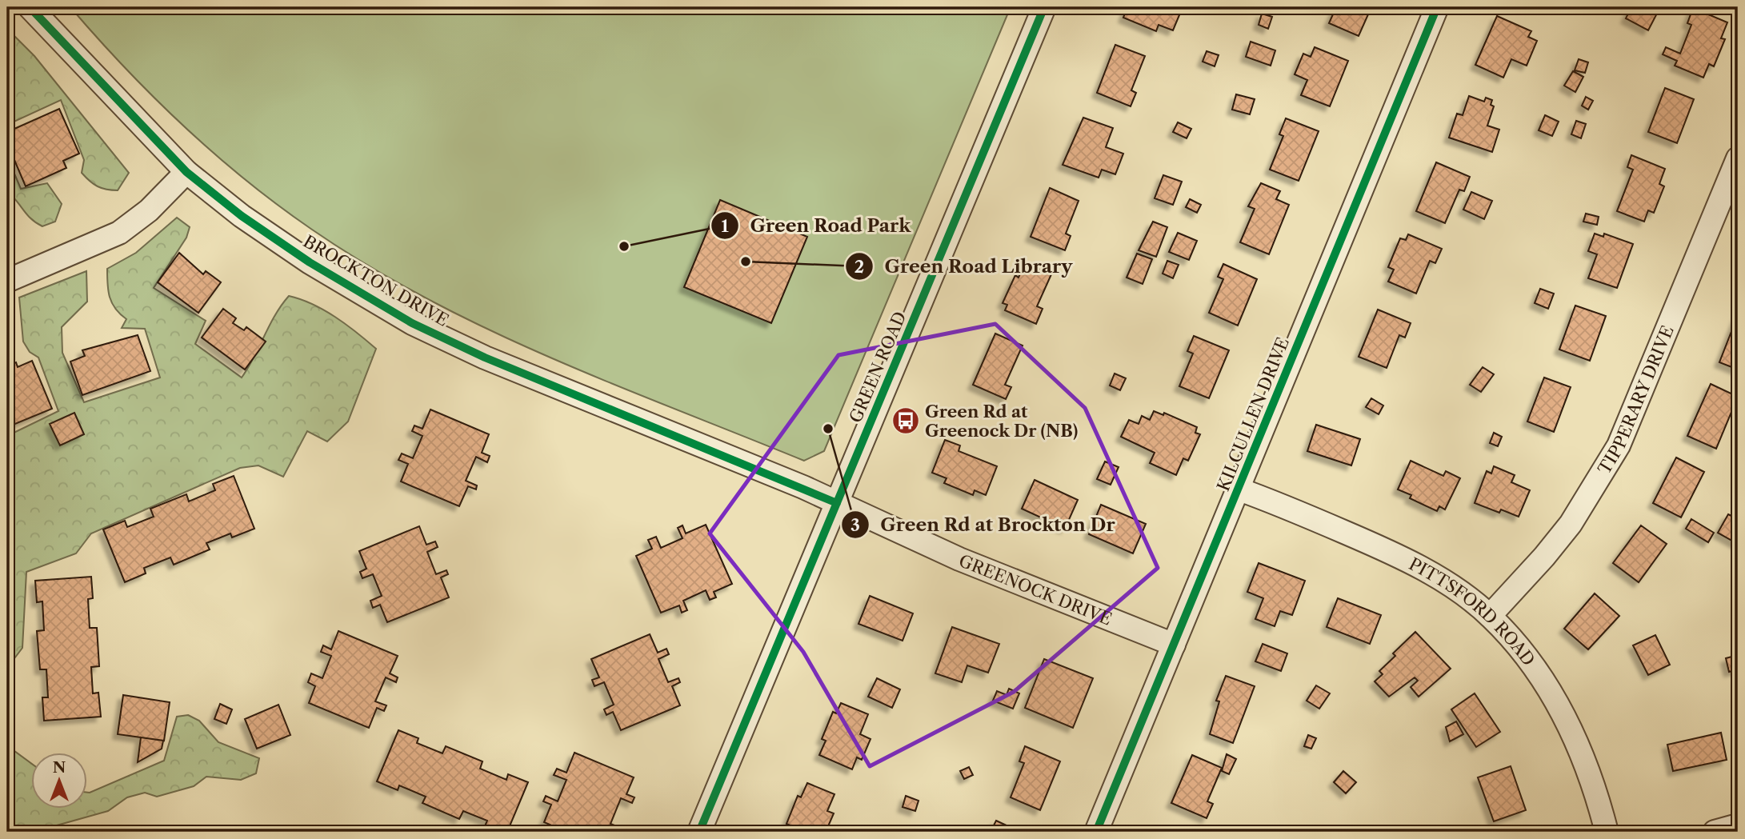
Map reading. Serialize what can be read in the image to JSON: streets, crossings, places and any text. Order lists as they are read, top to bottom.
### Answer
{
  "streets": {
    "street": [
      "BROCKTON DRIVE",
      "GREEN ROAD",
      "TIPPERARY DRIVE",
      "KILCULLEN DRIVE",
      "GREENOCK DRIVE",
      "PITTSFORD ROAD"
    ]
  },
  "crossings": [
    ["BROCKTON DRIVE", "GREEN ROAD"],
    ["BROCKTON DRIVE", "GREENOCK DRIVE"],
    ["GREEN ROAD", "GREENOCK DRIVE"],
    ["TIPPERARY DRIVE", "PITTSFORD ROAD"],
    ["KILCULLEN DRIVE", "GREENOCK DRIVE"],
    ["KILCULLEN DRIVE", "PITTSFORD ROAD"]
  ],
  "places": {
    "other": ["Green Road Park", "Green Road Library", "Green Rd at Brockton Dr"],
    "bus stop": ["Green Rd at Greenock Dr (NB)"]
  },
  "north": "top"
}
